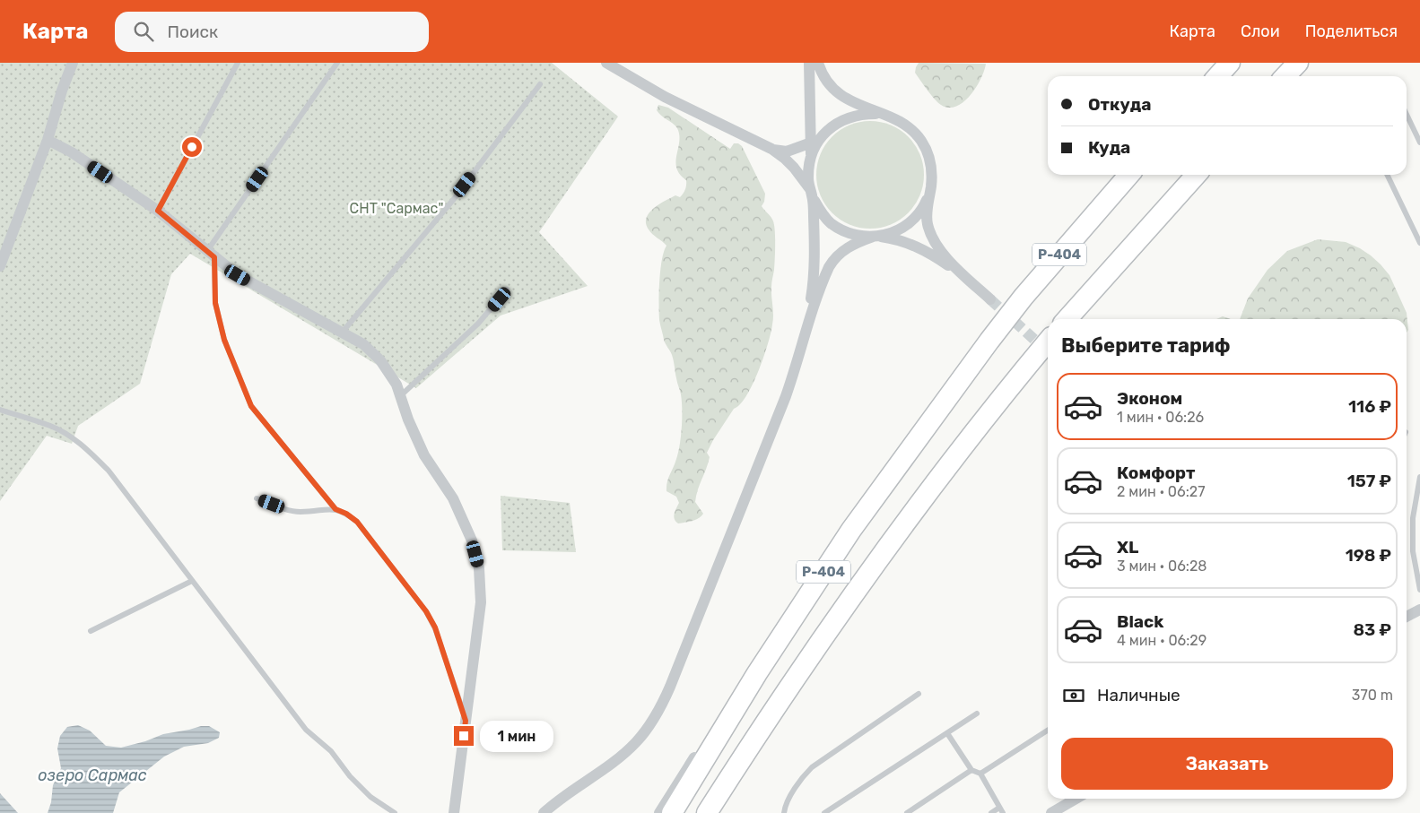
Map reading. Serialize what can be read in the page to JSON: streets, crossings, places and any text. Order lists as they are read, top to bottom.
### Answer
{
  "streets": {
    "highway": ["Р-404"]
  },
  "water": ["озеро Сармас"],
  "parks": ["СНТ \"Сармас\""],
  "page": {
    "header": "Карта",
    "search": "Поиск",
    "nav": ["Карта", "Слои", "Поделиться"],
    "banner": ["Откуда", "Куда"],
    "heading": "Выберите тариф",
    "list": [
      {
        "name": "Эконом",
        "note": "1 мин · 06:26",
        "value": "116 ₽"
      },
      {
        "name": "Комфорт",
        "note": "2 мин · 06:27",
        "value": "157 ₽"
      },
      {
        "name": "XL",
        "note": "3 мин · 06:28",
        "value": "198 ₽"
      },
      {
        "name": "Black",
        "note": "4 мин · 06:29",
        "value": "83 ₽"
      }
    ],
    "pay": ["Наличные", "370 m"],
    "bubble": "1 мин",
    "buttons": "Заказать"
  }
}
